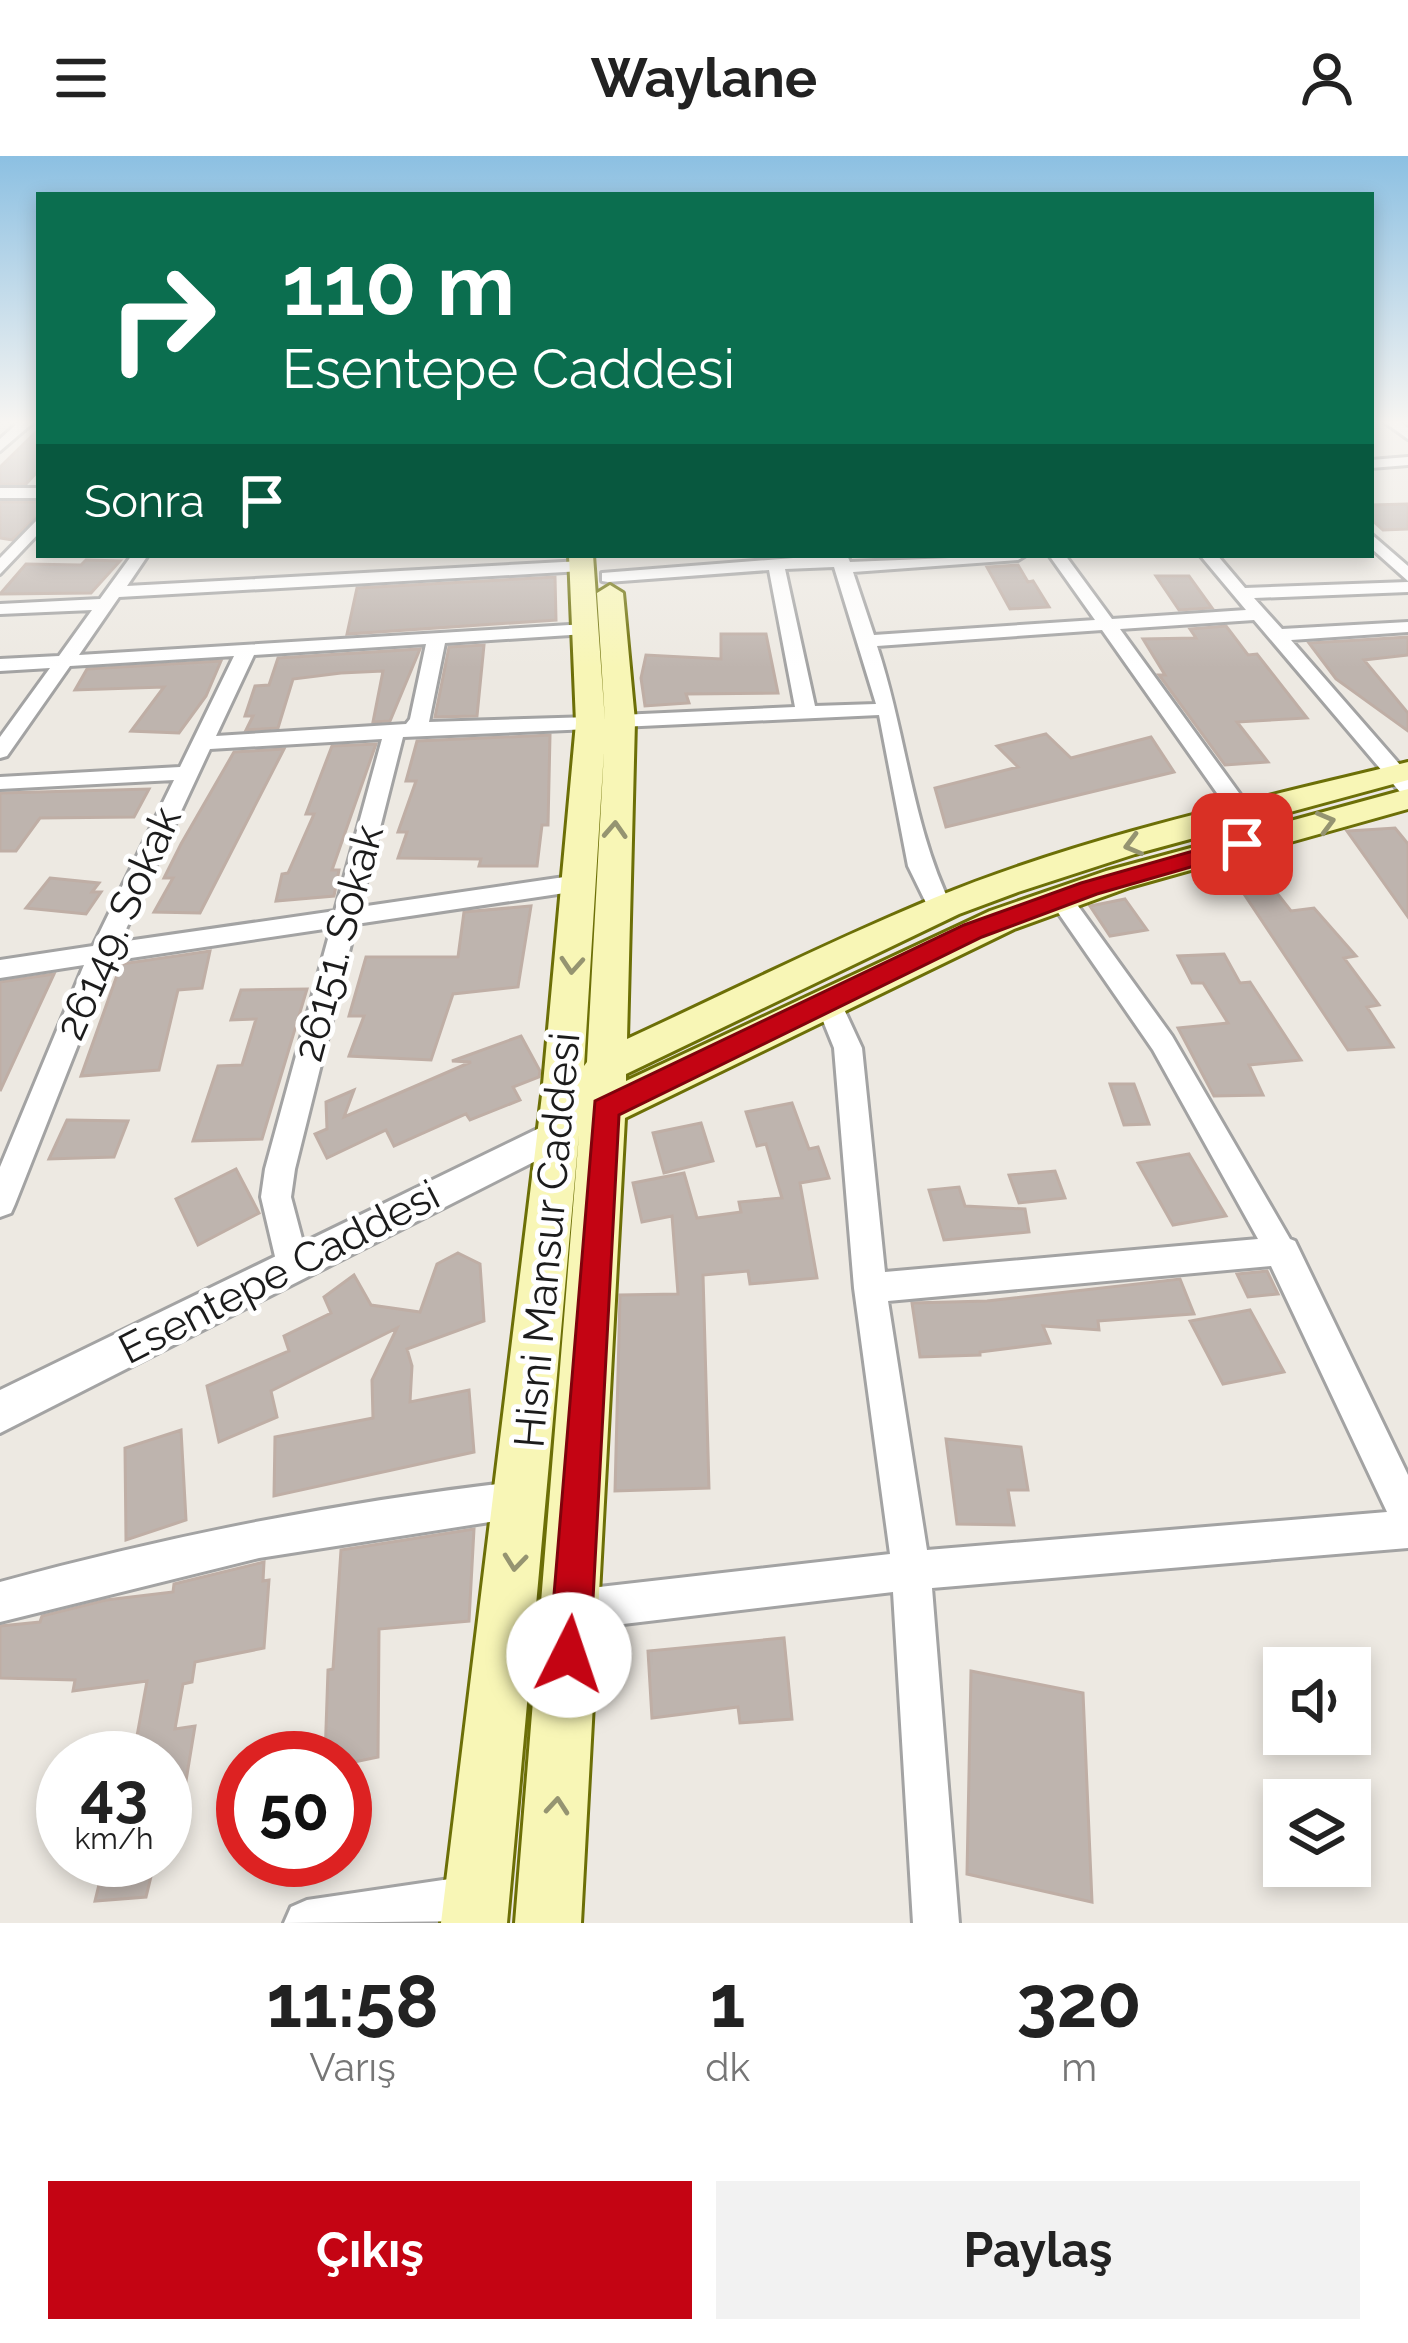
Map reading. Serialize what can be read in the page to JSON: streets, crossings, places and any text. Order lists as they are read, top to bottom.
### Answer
{
  "streets": {
    "main road": ["Hisni Mansur Caddesi", "Esentepe Caddesi"],
    "street": ["26149. Sokak", "26151. Sokak"]
  },
  "crossings": [
    ["26151. Sokak", "Esentepe Caddesi"],
    ["Hisni Mansur Caddesi", "Esentepe Caddesi"]
  ],
  "page": {
    "header": "Waylane",
    "turn": ["110 m", "Esentepe Caddesi"],
    "then": "Sonra",
    "speed": "43 km/h",
    "limit": "50",
    "eta": [
      "11:58",
      "Varış",
      "1",
      "dk",
      "320",
      "m"
    ],
    "buttons": ["Çıkış", "Paylaş"]
  }
}
